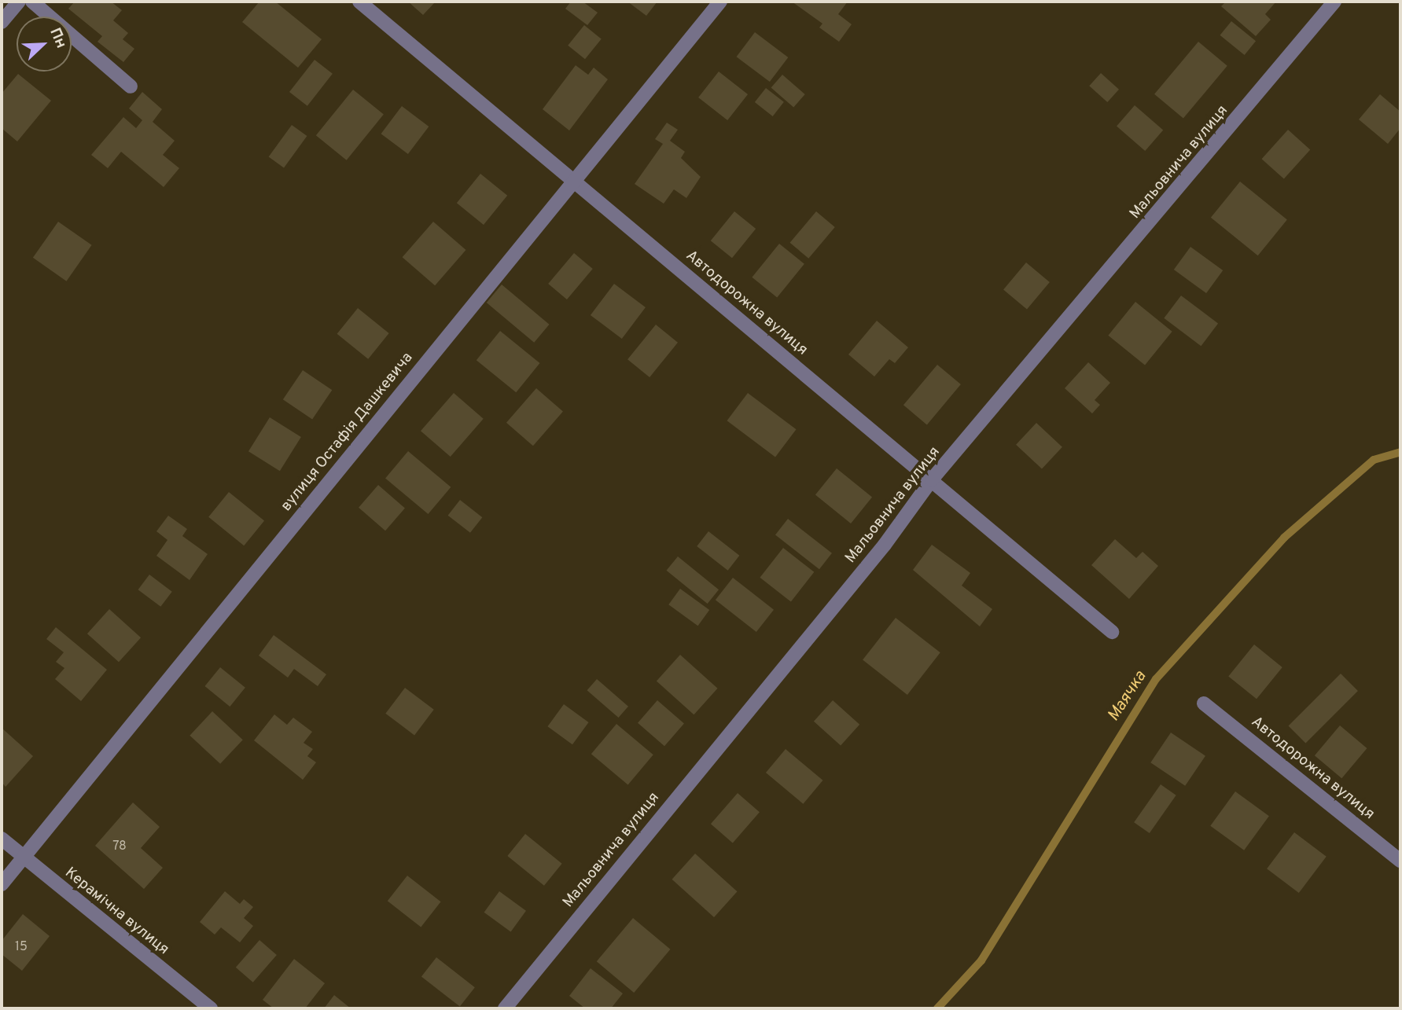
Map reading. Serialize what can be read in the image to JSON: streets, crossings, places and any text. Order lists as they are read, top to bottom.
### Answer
{
  "streets": {
    "street": [
      "Мальовнича вулиця",
      "Автодорожна вулиця",
      "вулиця Остафія Дашкевича",
      "Керамічна вулиця"
    ]
  },
  "crossings": [
    ["Мальовнича вулиця", "Автодорожна вулиця"],
    ["Автодорожна вулиця", "вулиця Остафія Дашкевича"],
    ["вулиця Остафія Дашкевича", "Керамічна вулиця"]
  ],
  "water": ["Маячка"],
  "house_numbers": ["78", "15"],
  "north": "top right"
}
